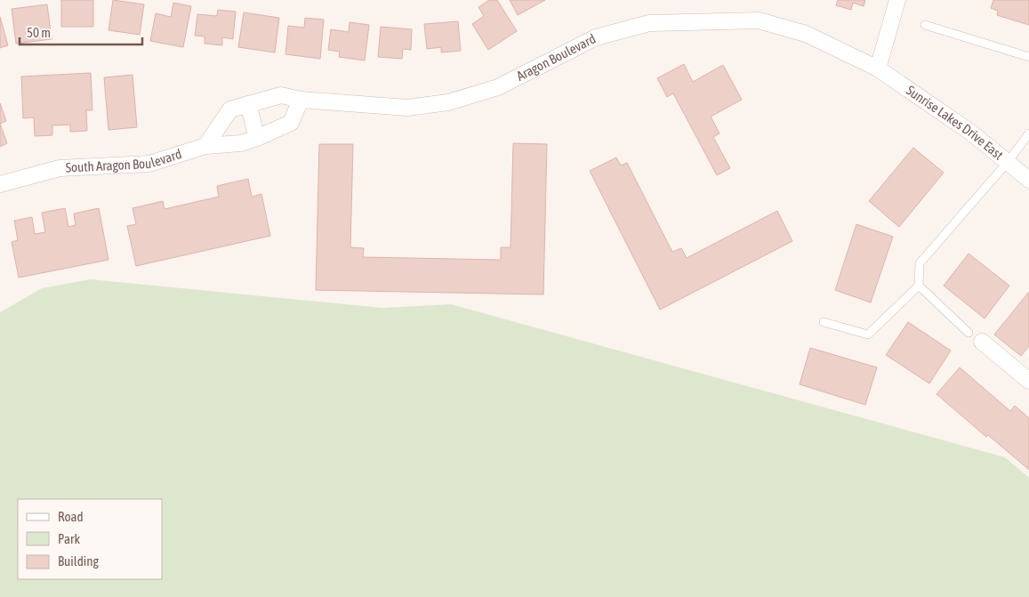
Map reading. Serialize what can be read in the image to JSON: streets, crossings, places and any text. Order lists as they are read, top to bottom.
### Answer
{
  "streets": {
    "street": ["Aragon Boulevard", "Sunrise Lakes Drive East", "South Aragon Boulevard"]
  },
  "crossings": [
    ["Aragon Boulevard", "Sunrise Lakes Drive East"],
    ["Aragon Boulevard", "South Aragon Boulevard"]
  ],
  "legend": ["Road", "Park", "Building"],
  "scale_bar": "50 m"
}
